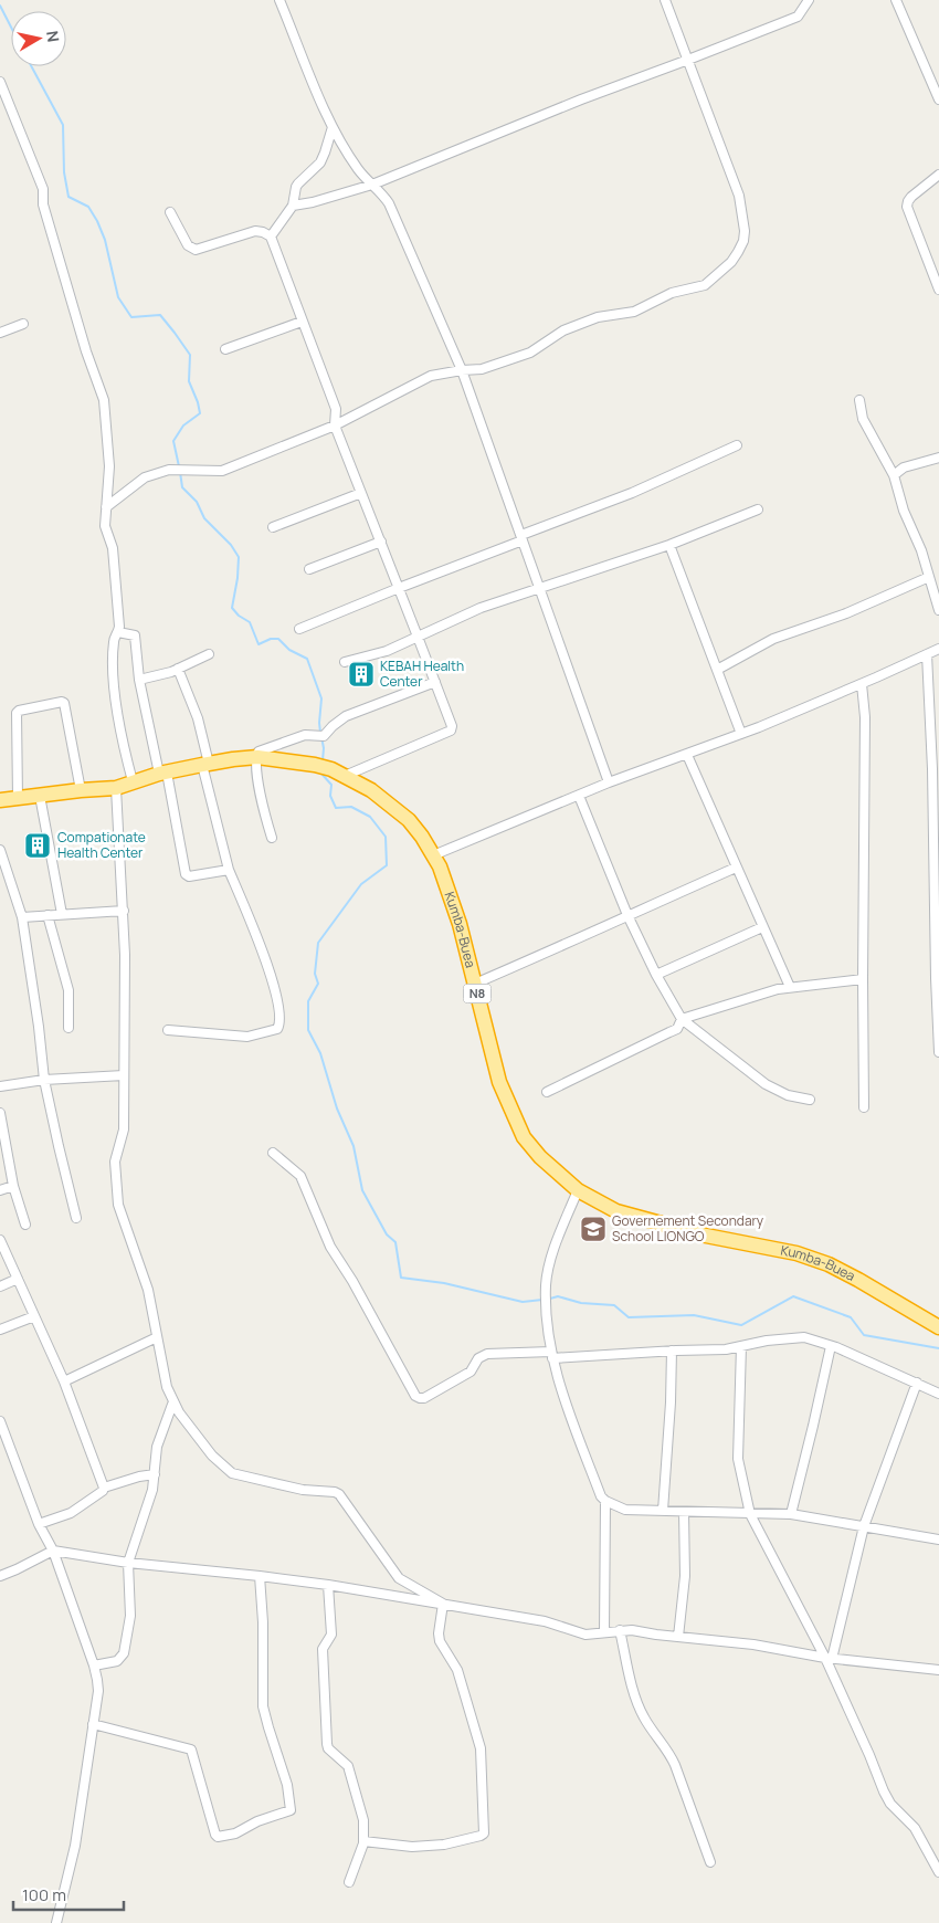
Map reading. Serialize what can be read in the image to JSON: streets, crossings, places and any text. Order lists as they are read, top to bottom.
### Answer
{
  "streets": {
    "highway": ["Kumba-Buea", "N8"]
  },
  "places": {
    "building": ["KEBAH Health Center", "Compationate Health Center"],
    "school or university": ["Governement Secondary School LIONGO"]
  },
  "scale_bar": "100 m",
  "north": "right"
}
